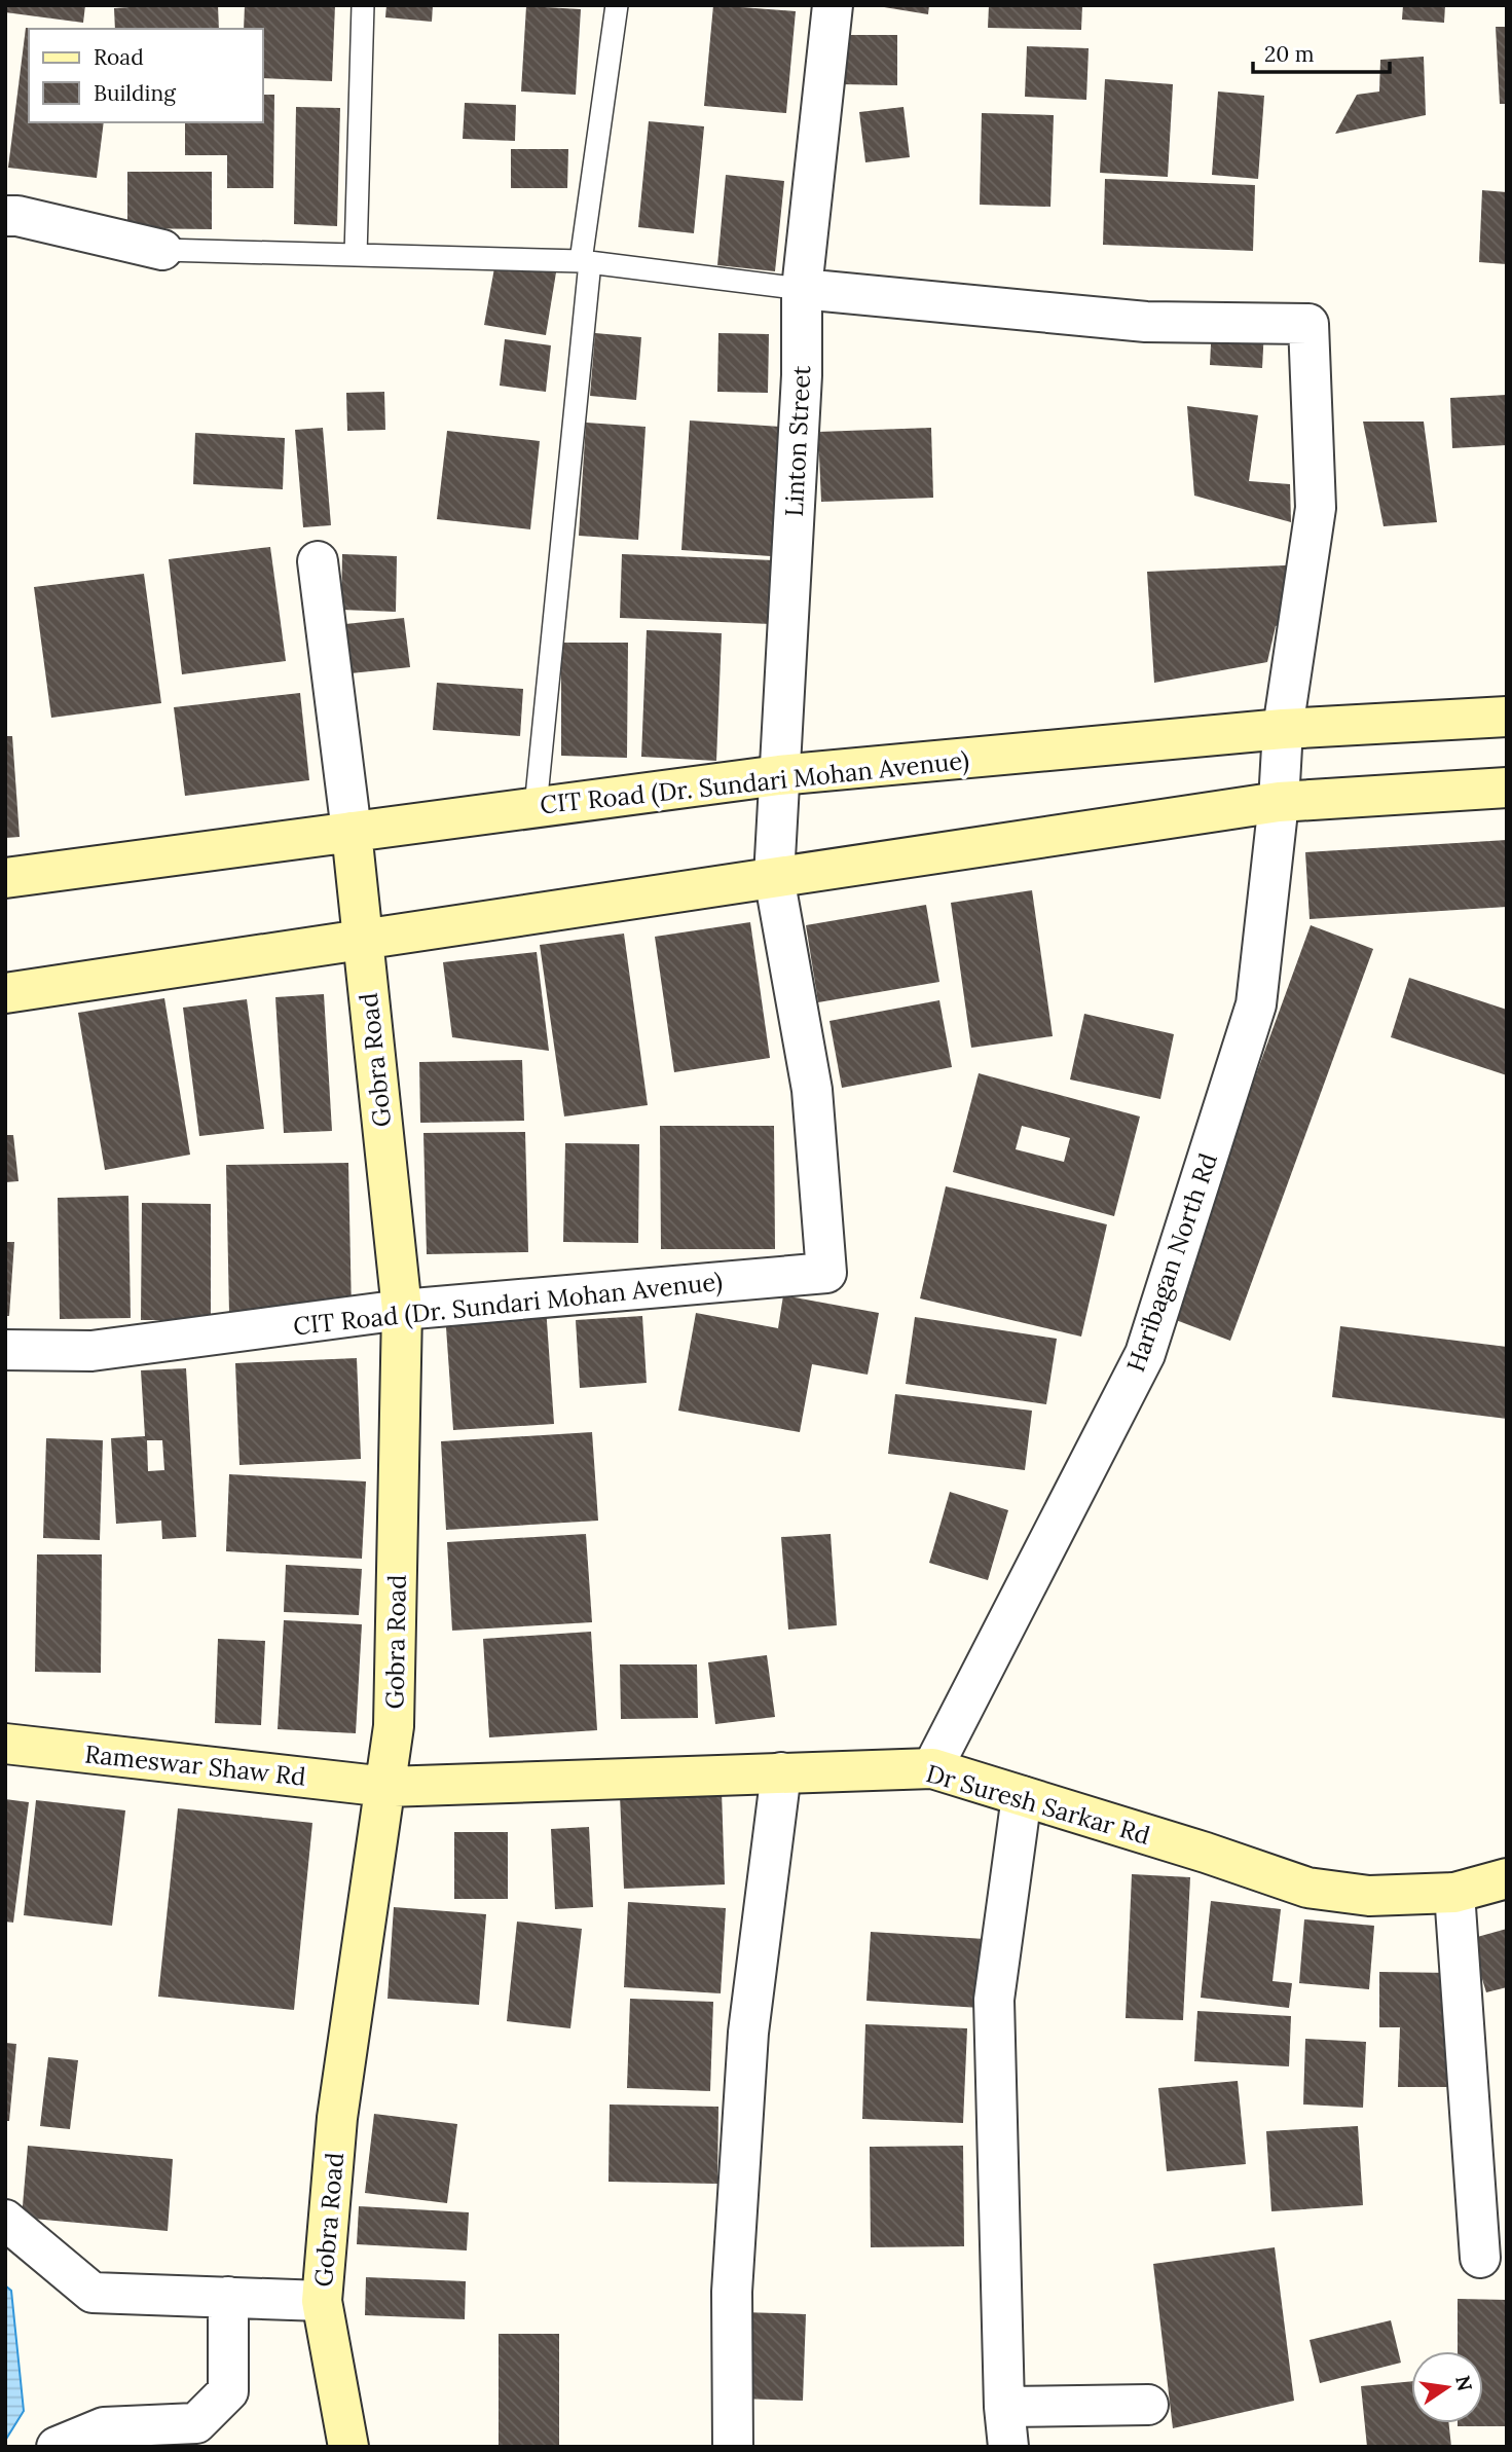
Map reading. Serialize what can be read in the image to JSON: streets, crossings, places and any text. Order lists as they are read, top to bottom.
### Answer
{
  "streets": {
    "street": [
      "Linton Street",
      "CIT Road (Dr. Sundari Mohan Avenue)",
      "Gobra Road",
      "Haribagan North Rd",
      "Rameswar Shaw Rd",
      "Dr Suresh Sarkar Rd"
    ]
  },
  "crossings": [
    ["Linton Street", "CIT Road (Dr. Sundari Mohan Avenue)"],
    ["Linton Street", "Haribagan North Rd"],
    ["CIT Road (Dr. Sundari Mohan Avenue)", "Gobra Road"],
    ["CIT Road (Dr. Sundari Mohan Avenue)", "Haribagan North Rd"],
    ["Gobra Road", "Rameswar Shaw Rd"],
    ["Gobra Road", "Dr Suresh Sarkar Rd"],
    ["Haribagan North Rd", "Dr Suresh Sarkar Rd"],
    ["Rameswar Shaw Rd", "Dr Suresh Sarkar Rd"]
  ],
  "legend": ["Road", "Building"],
  "scale_bar": "20 m",
  "north": "right"
}
